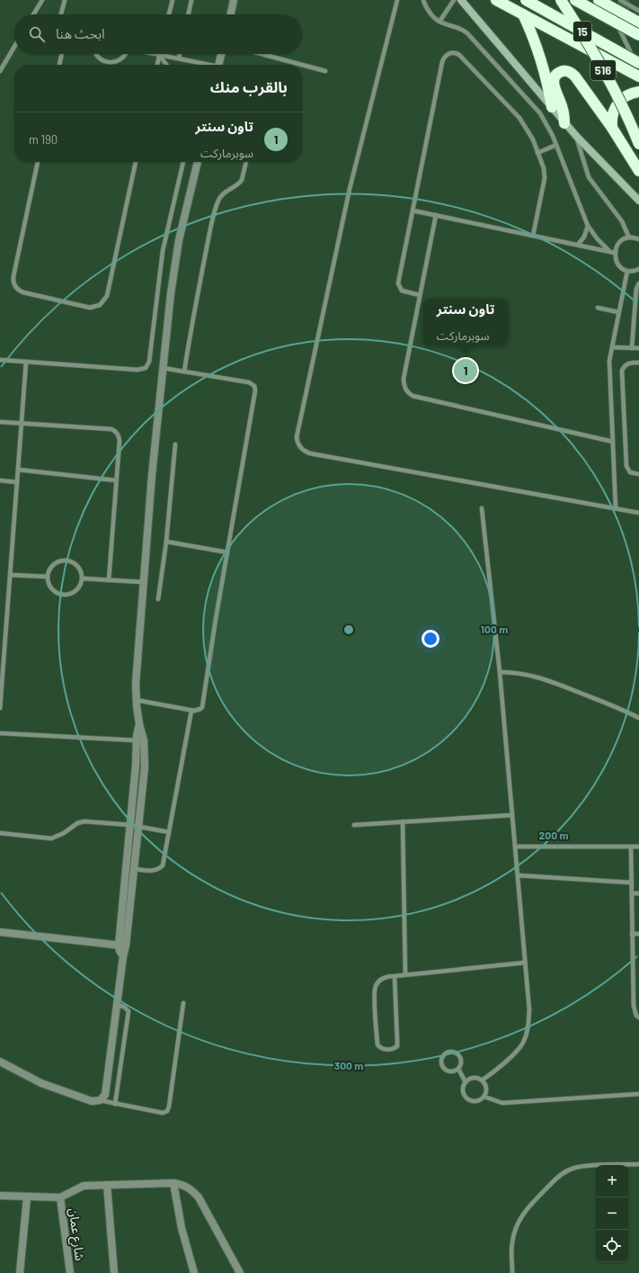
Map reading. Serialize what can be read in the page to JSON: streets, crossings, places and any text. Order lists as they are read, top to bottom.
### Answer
{
  "streets": {
    "highway": ["15", "516"],
    "street": ["شارع عمان"]
  },
  "page": {
    "search": "ابحث هنا",
    "heading": "بالقرب منك",
    "list": [
      {
        "mark": "1",
        "name": "تاون سنتر",
        "note": "سوبرماركت",
        "value": "190 m"
      }
    ],
    "popup": ["تاون سنتر", "سوبرماركت"],
    "pins": "1",
    "map_buttons": ["+", "−"]
  },
  "rings": ["100 m", "200 m", "300 m"]
}
